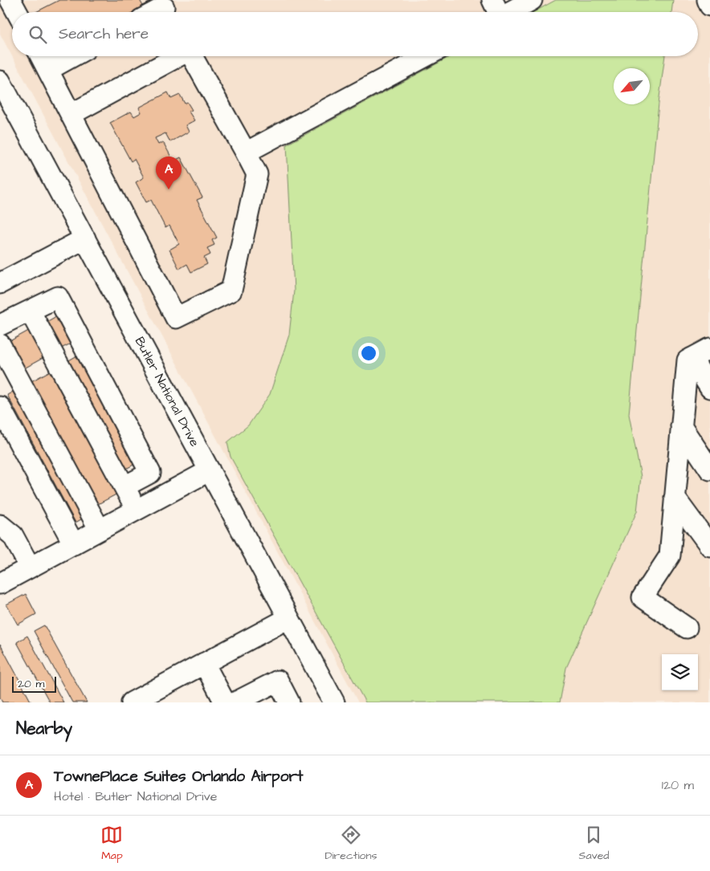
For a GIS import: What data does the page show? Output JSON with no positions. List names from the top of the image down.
{
  "streets": {
    "street": ["Butler National Drive"]
  },
  "scale_bar": "20 m",
  "north": "bottom left",
  "page": {
    "search": "Search here",
    "pins": "A",
    "scale": "20 m",
    "heading": "Nearby",
    "list": [
      {
        "mark": "A",
        "name": "TownePlace Suites Orlando Airport",
        "note": "Hotel · Butler National Drive",
        "value": "120 m"
      }
    ],
    "nav": ["Map", "Directions", "Saved"]
  }
}
